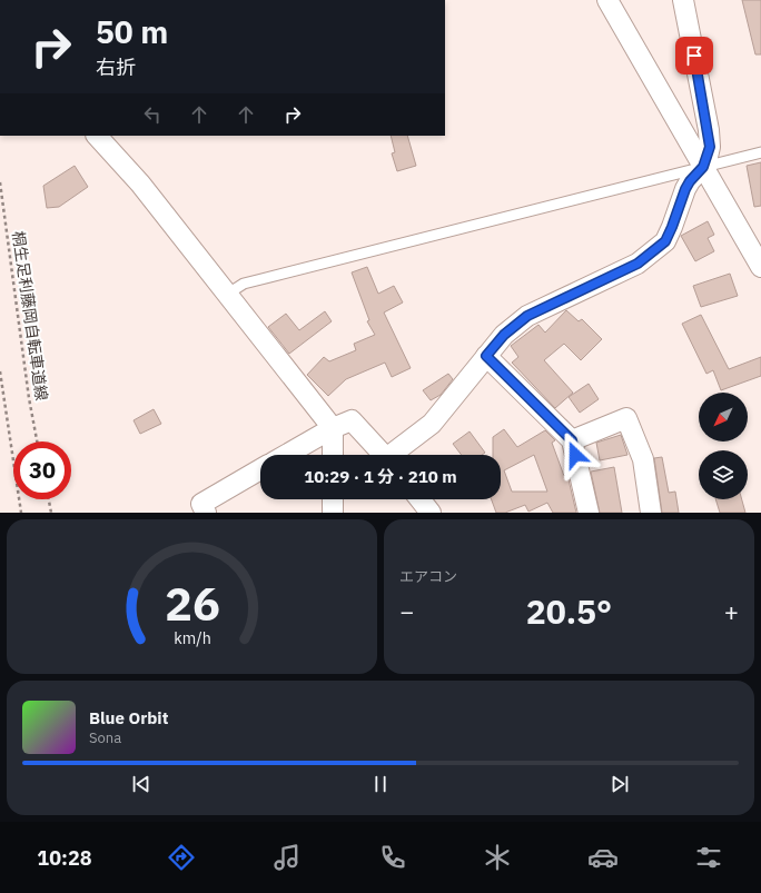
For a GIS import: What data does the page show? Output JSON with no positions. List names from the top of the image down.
{
  "streets": {
    "path": ["桐生足利藤岡自転車道線"]
  },
  "north": "bottom left",
  "page": {
    "turn": ["50 m", "右折"],
    "limit": "30",
    "trip": "10:29 · 1 分 · 210 m",
    "tile": "エアコン",
    "heat": ["−", "20.5°", "+"],
    "song": ["Blue Orbit", "Sona"],
    "tabs": "10:28",
    "gauge": ["26", "km/h"]
  }
}
